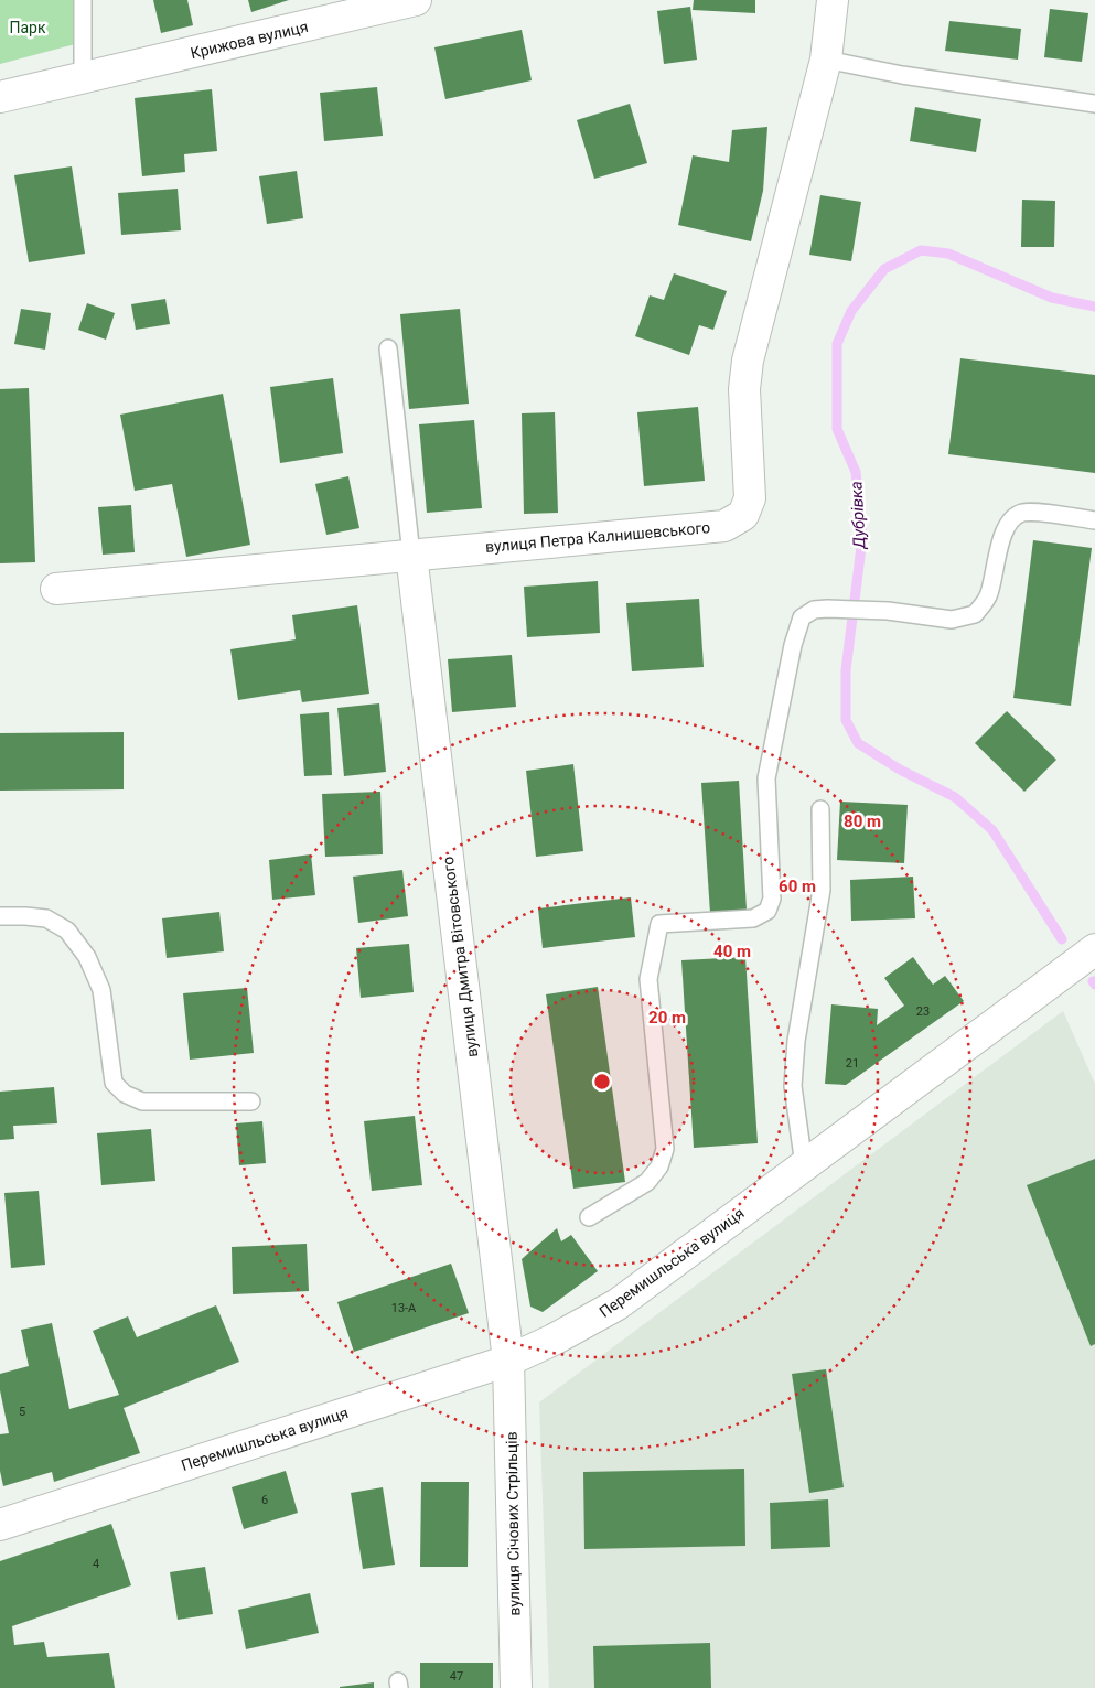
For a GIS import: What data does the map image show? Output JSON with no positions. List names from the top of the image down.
{
  "streets": {
    "street": [
      "Крижова вулиця",
      "вулиця Петра Калнишевського",
      "вулиця Дмитра Вітовського",
      "Перемишльська вулиця",
      "вулиця Січових Стрільців"
    ]
  },
  "crossings": [
    ["вулиця Петра Калнишевського", "вулиця Дмитра Вітовського"],
    ["вулиця Дмитра Вітовського", "Перемишльська вулиця"],
    ["вулиця Дмитра Вітовського", "вулиця Січових Стрільців"],
    ["Перемишльська вулиця", "вулиця Січових Стрільців"]
  ],
  "water": ["Дубрівка"],
  "parks": ["Парк"],
  "house_numbers": [
    "23",
    "21",
    "13-А",
    "5",
    "6",
    "4",
    "47"
  ],
  "rings": [
    "80 m",
    "60 m",
    "40 m",
    "20 m"
  ]
}
